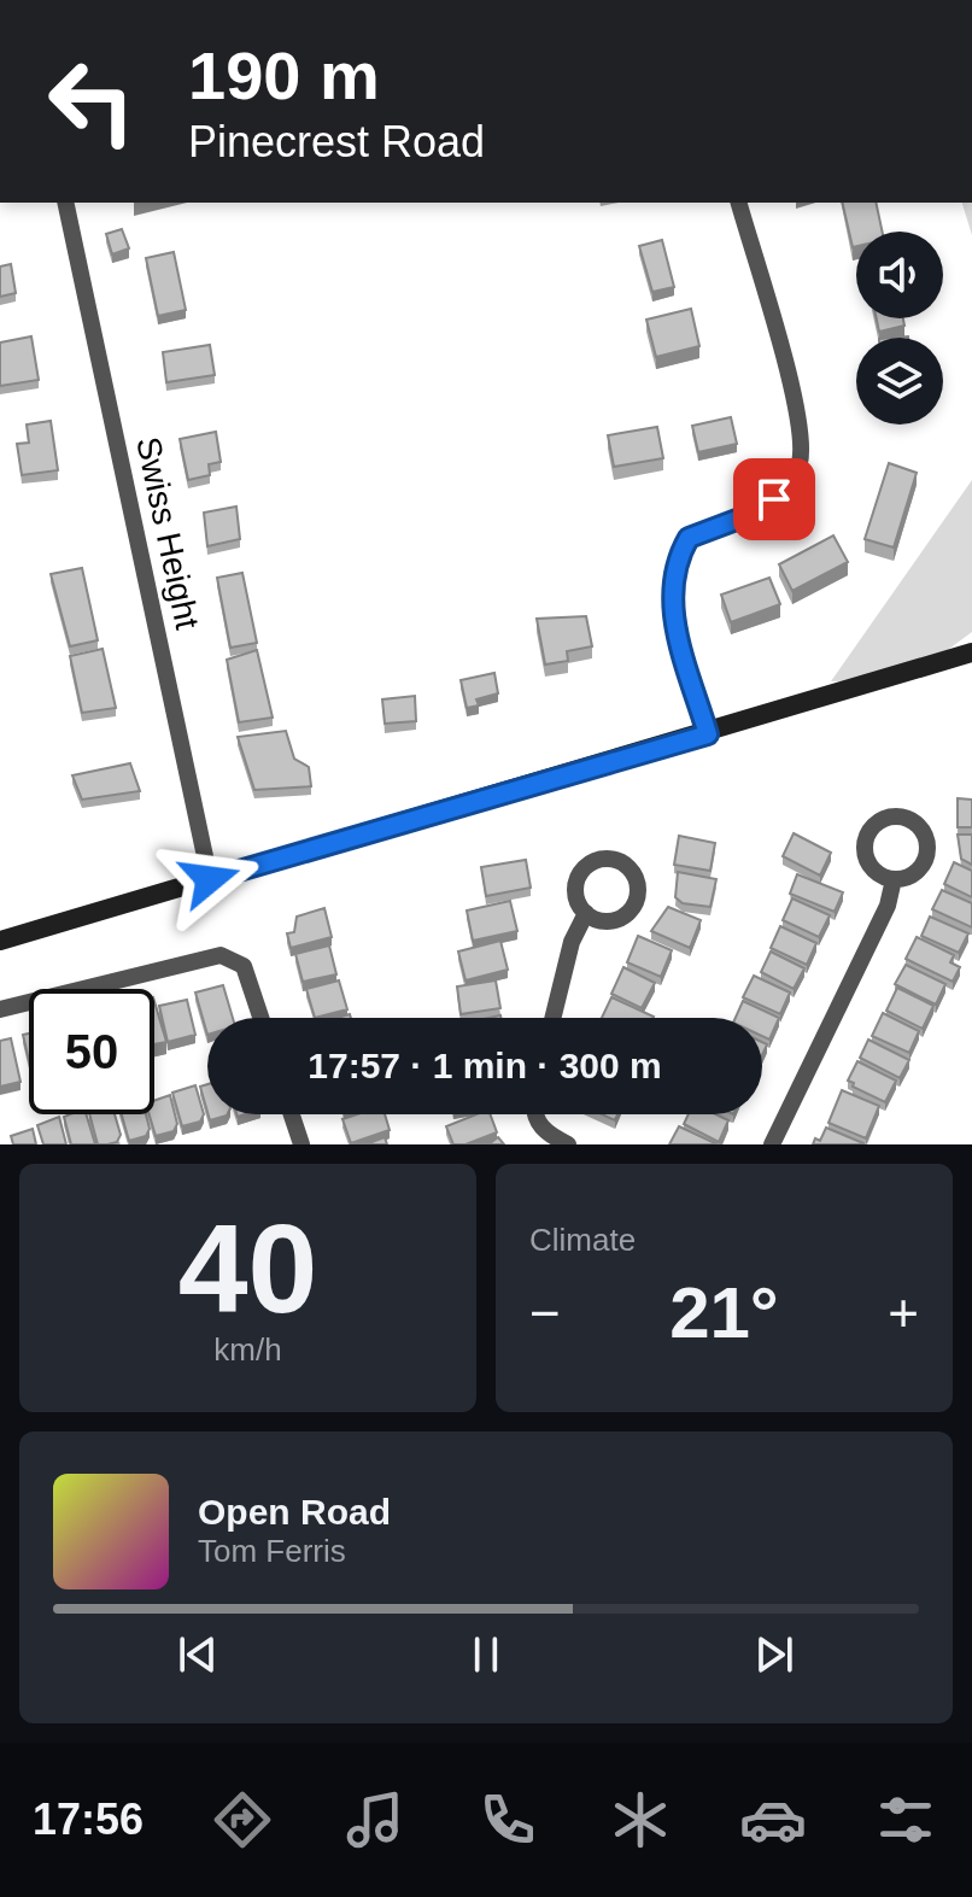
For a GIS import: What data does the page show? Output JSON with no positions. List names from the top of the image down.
{
  "streets": {
    "street": ["Swiss Height"]
  },
  "page": {
    "turn": ["190 m", "Pinecrest Road"],
    "limit": "50",
    "trip": "17:57 · 1 min · 300 m",
    "tile": [
      ["40", "km/h"],
      "Climate"
    ],
    "heat": ["−", "21°", "+"],
    "song": ["Open Road", "Tom Ferris"],
    "tabs": "17:56"
  }
}
